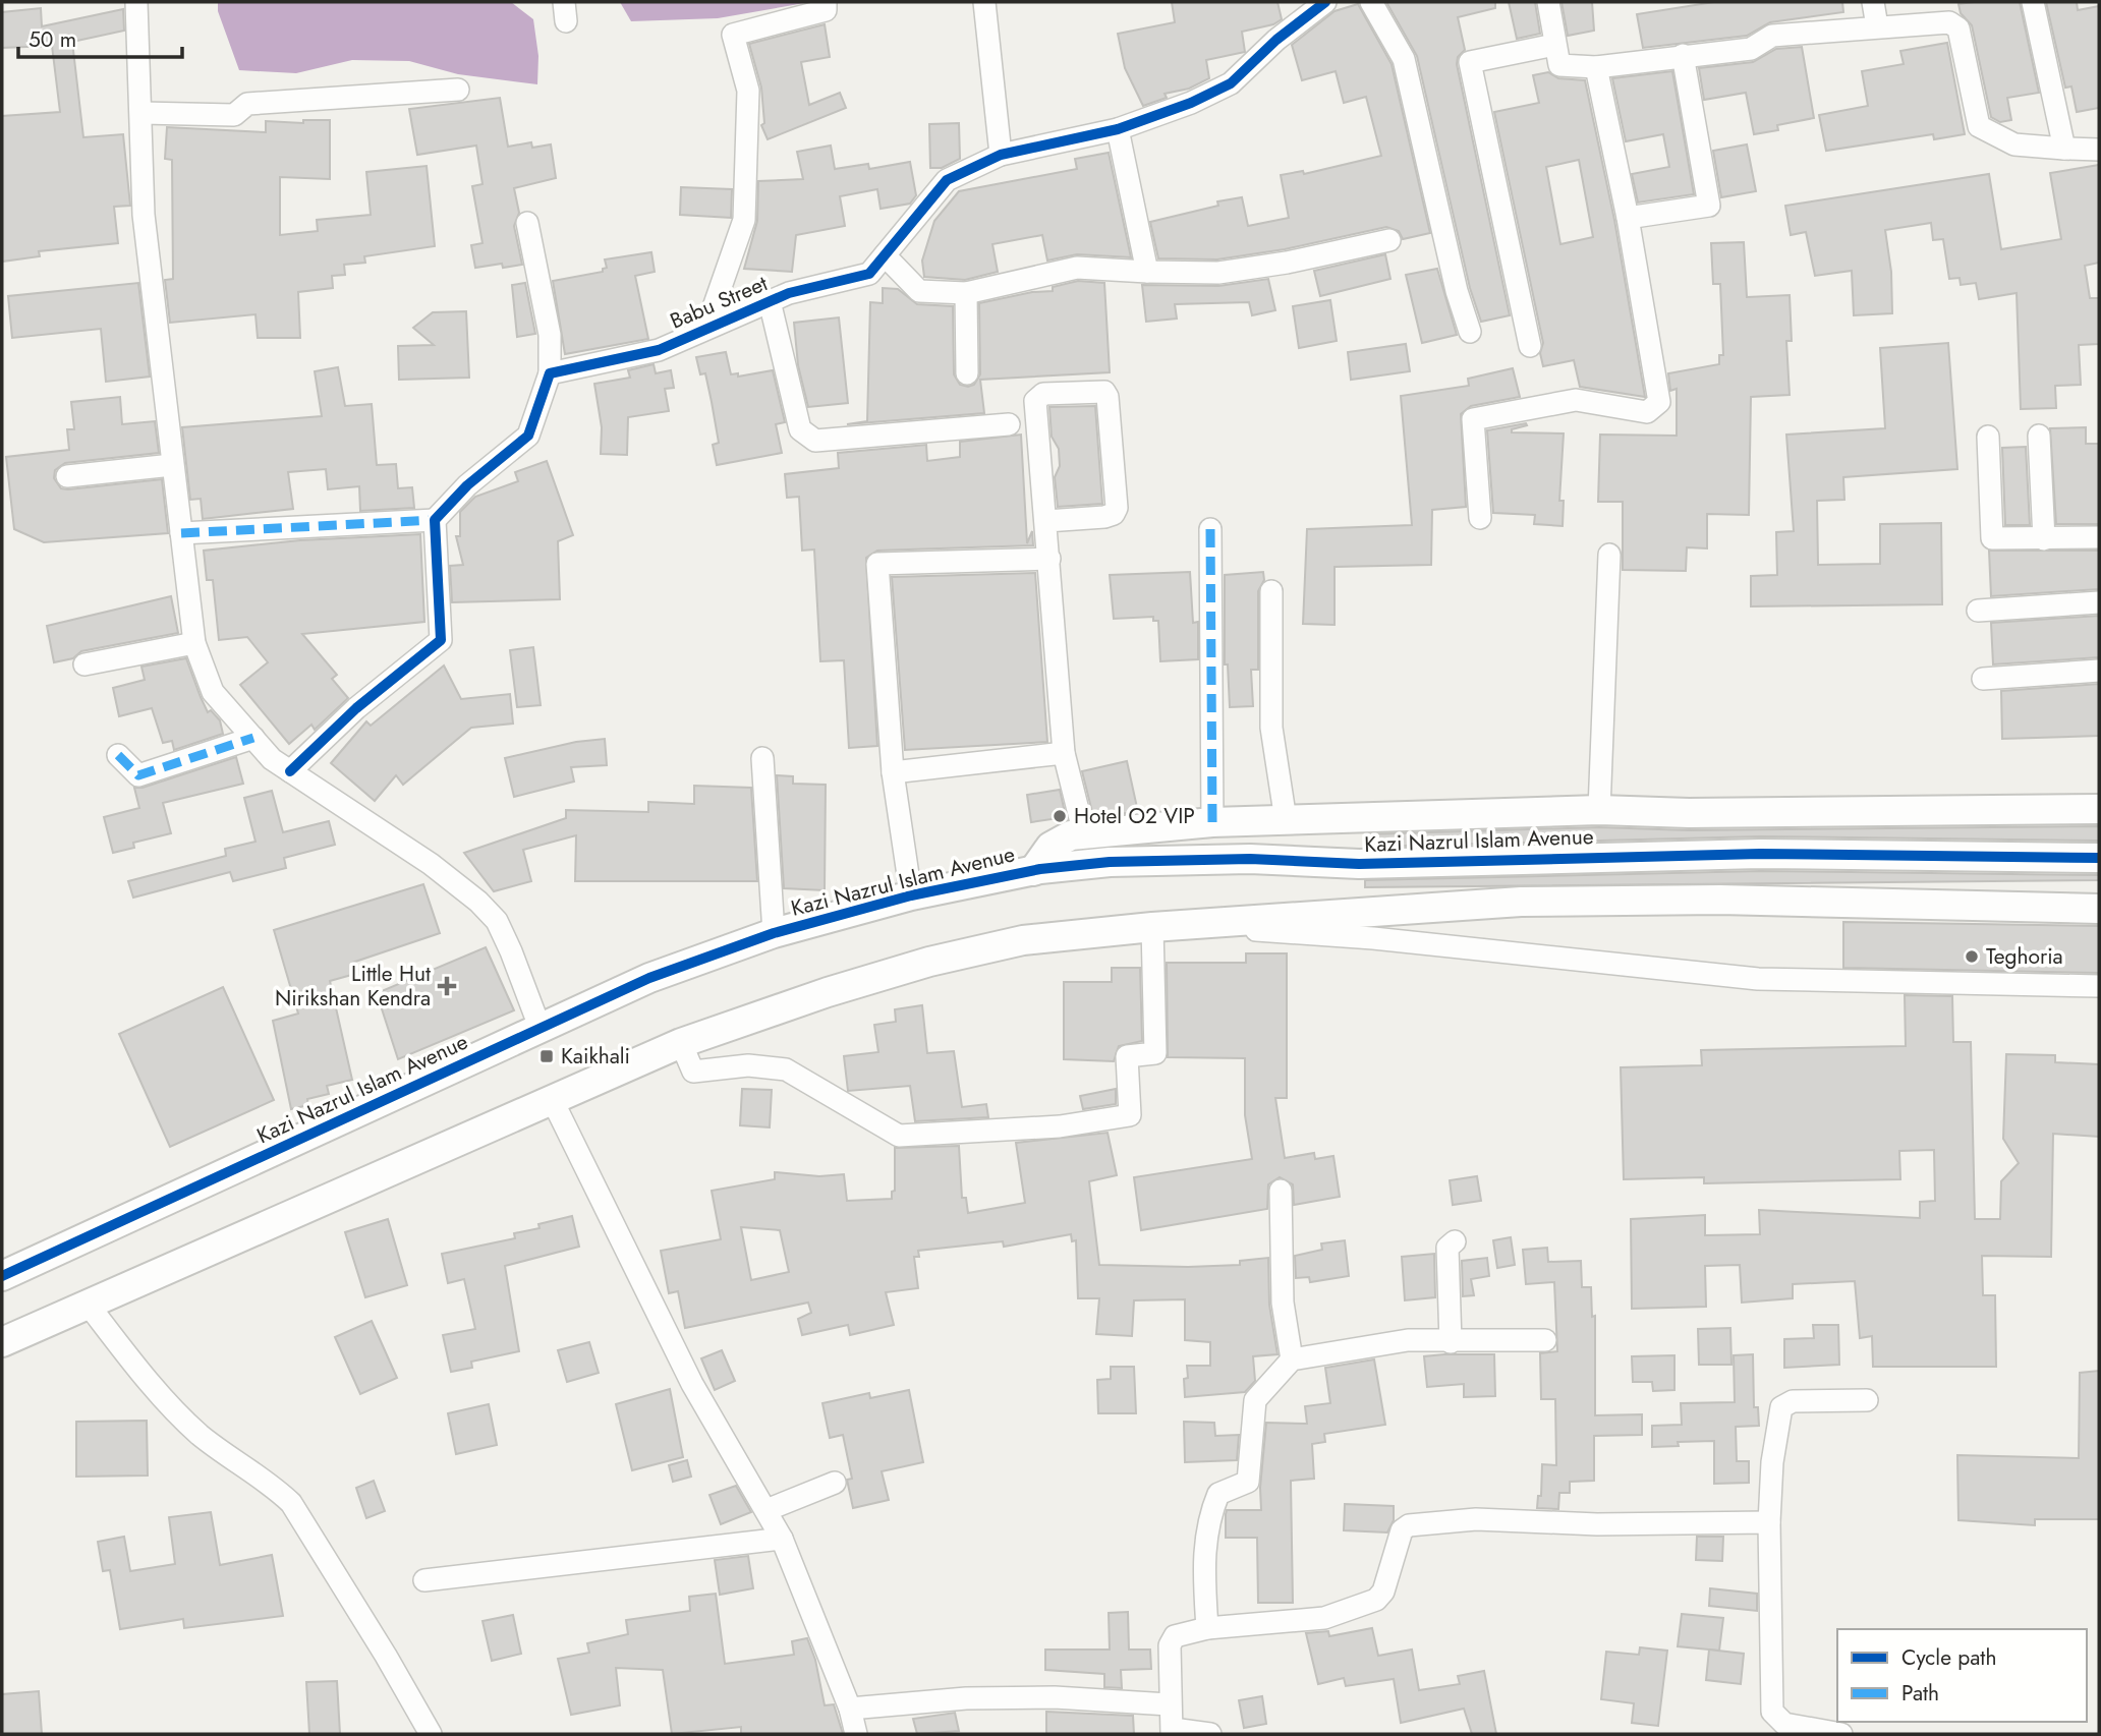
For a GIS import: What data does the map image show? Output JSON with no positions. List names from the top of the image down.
{
  "streets": {
    "main road": ["Kazi Nazrul Islam Avenue"],
    "street": ["Babu Street"]
  },
  "places": {
    "other": ["Hotel O2 VIP", "Teghoria"],
    "health": ["Little Hut Nirikshan Kendra"],
    "transit": ["Kaikhali"]
  },
  "legend": ["Cycle path", "Path"],
  "scale_bar": "50 m"
}
